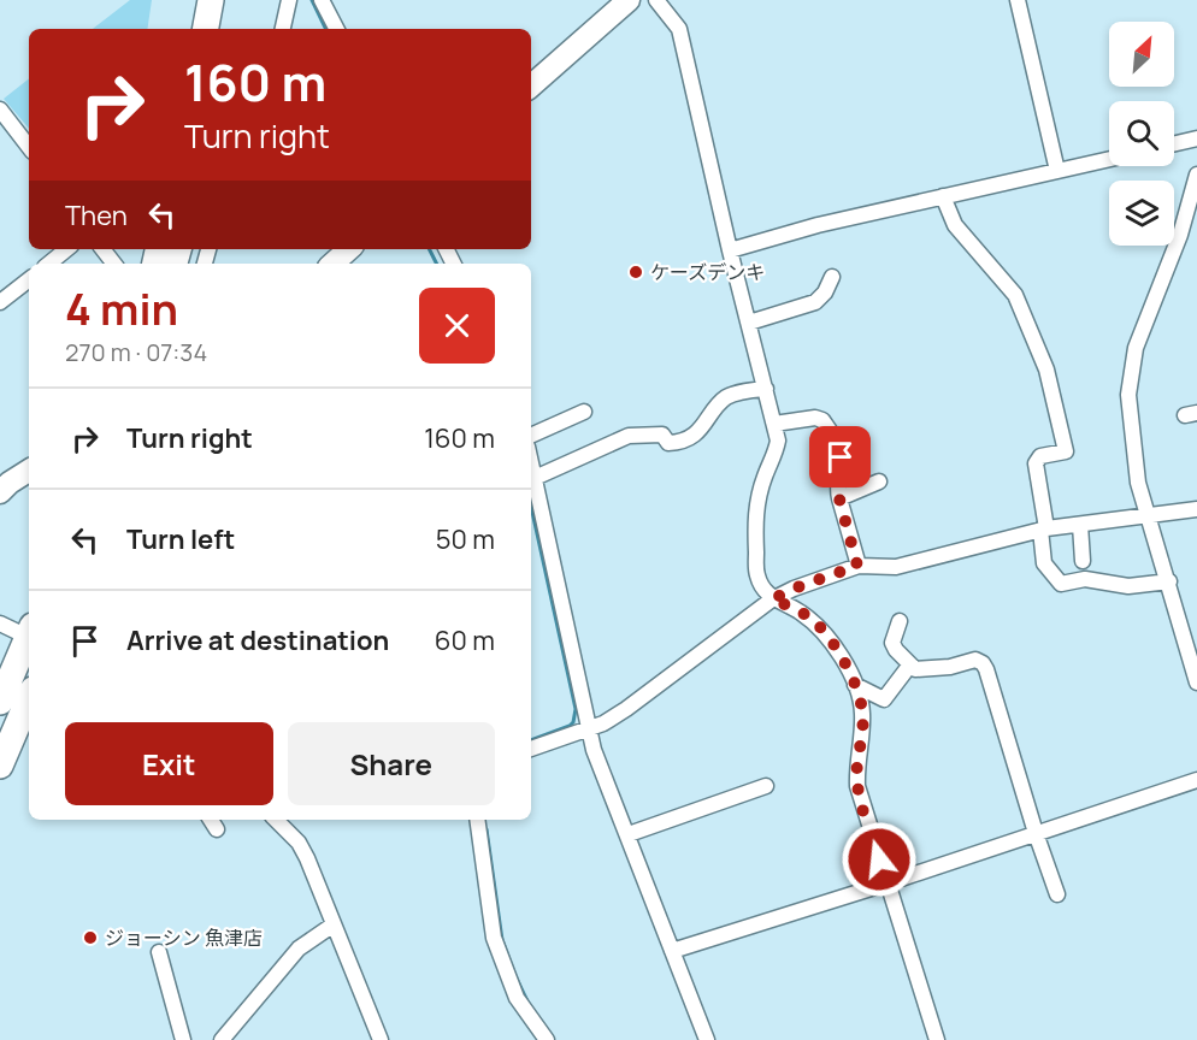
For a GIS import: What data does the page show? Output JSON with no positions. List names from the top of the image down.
{
  "places": ["ケーズデンキ", "ジョーシン 魚津店"],
  "north": "top right",
  "page": {
    "turn": ["160 m", "Turn right"],
    "then": "Then",
    "heading": ["4 min", "270 m · 07:34"],
    "list": [
      {
        "name": "Turn right",
        "value": "160 m"
      },
      {
        "name": "Turn left",
        "value": "50 m"
      },
      {
        "name": "Arrive at destination",
        "value": "60 m"
      }
    ],
    "buttons": ["Exit", "Share"]
  }
}
